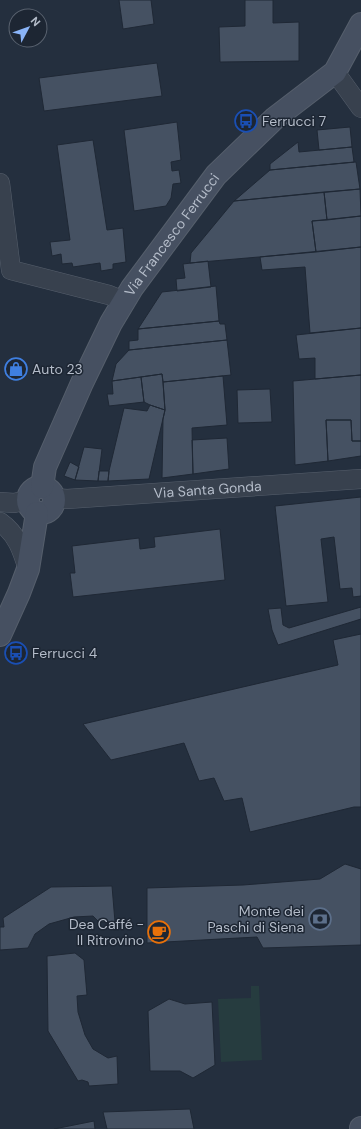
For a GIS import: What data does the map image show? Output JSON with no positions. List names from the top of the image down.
{
  "streets": {
    "street": ["Via Francesco Ferrucci", "Via Santa Gonda"]
  },
  "crossings": [
    ["Via Francesco Ferrucci", "Via Santa Gonda"]
  ],
  "places": {
    "bus stop": ["Ferrucci 7", "Ferrucci 4"],
    "shop": ["Auto 23"],
    "bank": ["Monte dei Paschi di Siena"],
    "cafe": ["Dea Caffé - Il Ritrovino"]
  },
  "north": "top right"
}
